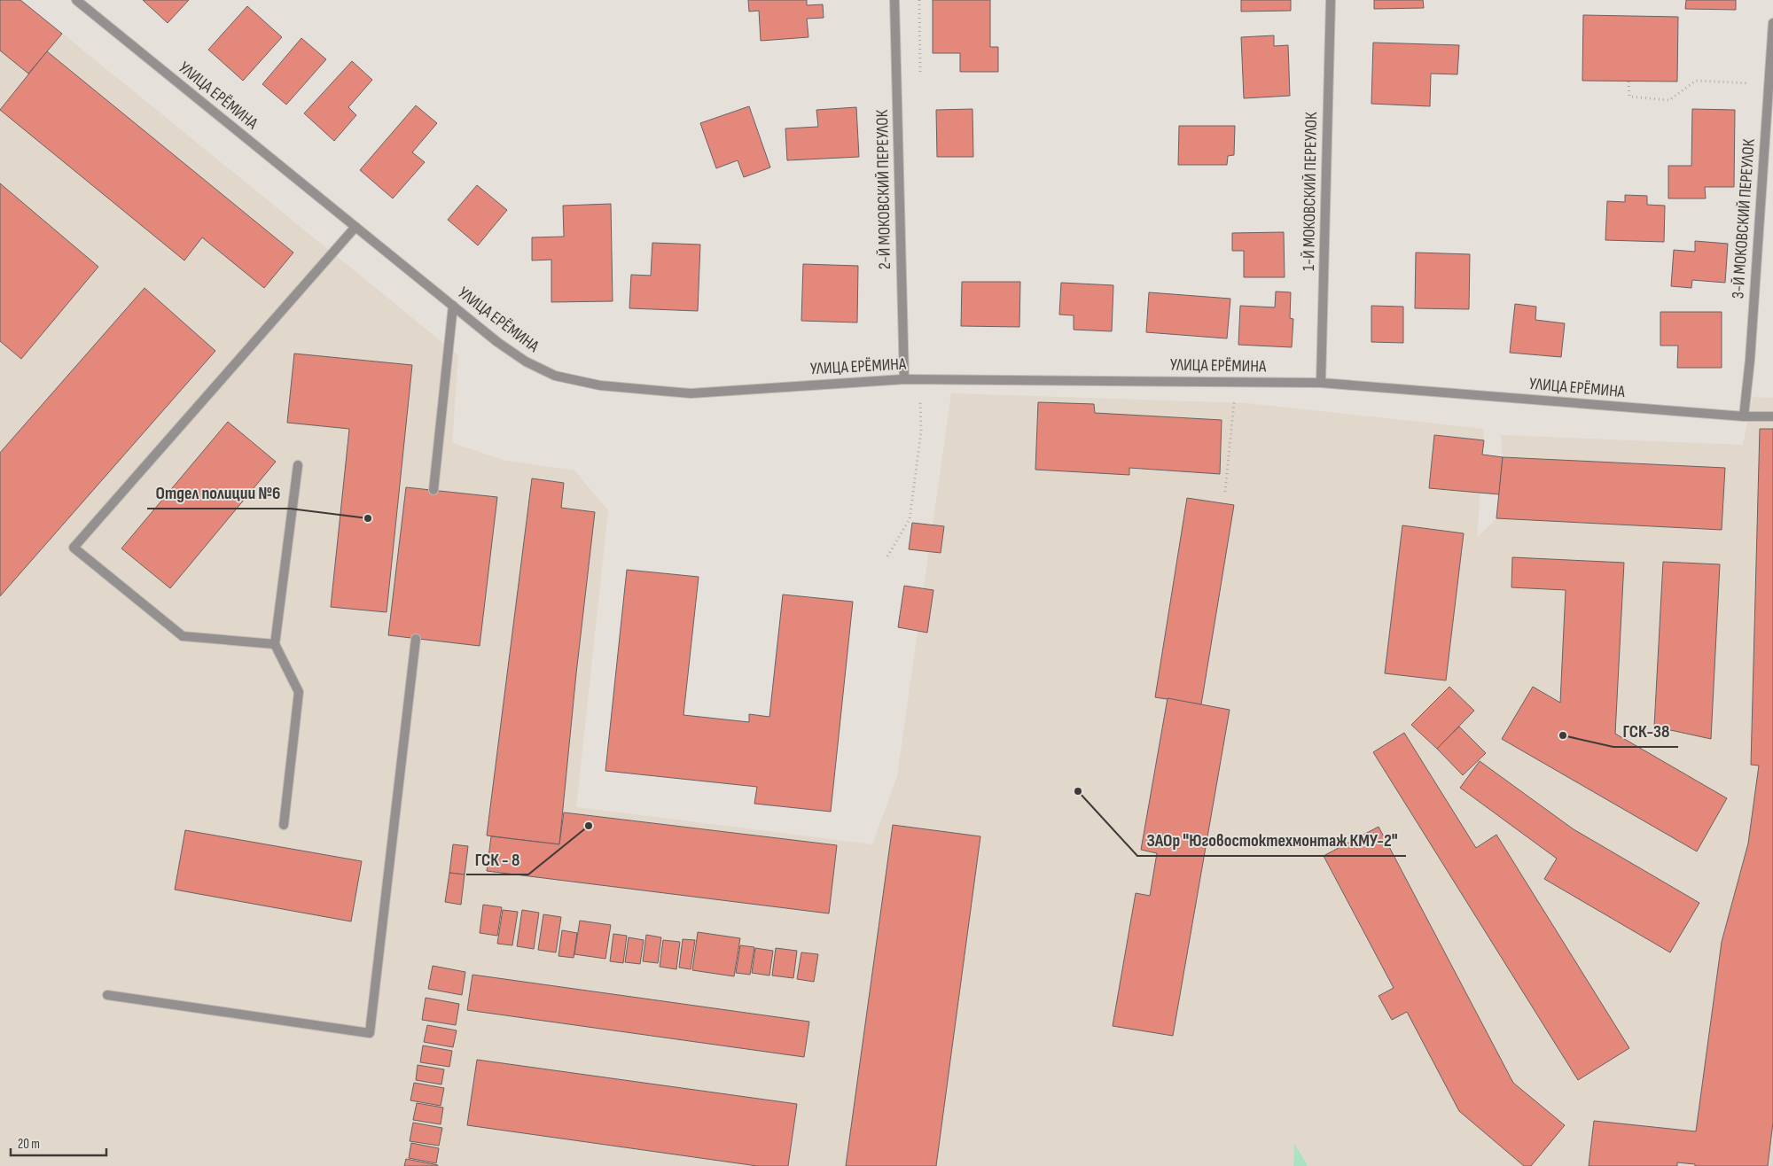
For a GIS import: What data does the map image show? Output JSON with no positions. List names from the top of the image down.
{
  "streets": {
    "street": [
      "УЛИЦА ЕРЁМИНА",
      "2-Й МОКОВСКИЙ ПЕРЕУЛОК",
      "1-Й МОКОВСКИЙ ПЕРЕУЛОК",
      "3-Й МОКОВСКИЙ ПЕРЕУЛОК"
    ]
  },
  "crossings": [
    ["УЛИЦА ЕРЁМИНА", "2-Й МОКОВСКИЙ ПЕРЕУЛОК"],
    ["УЛИЦА ЕРЁМИНА", "1-Й МОКОВСКИЙ ПЕРЕУЛОК"],
    ["УЛИЦА ЕРЁМИНА", "3-Й МОКОВСКИЙ ПЕРЕУЛОК"]
  ],
  "places": [
    "Отдел полиции №6",
    "ГСК-38",
    "ЗАОр \"Юговостоктехмонтаж КМУ-2\"",
    "ГСК - 8"
  ],
  "scale_bar": "20 m"
}
